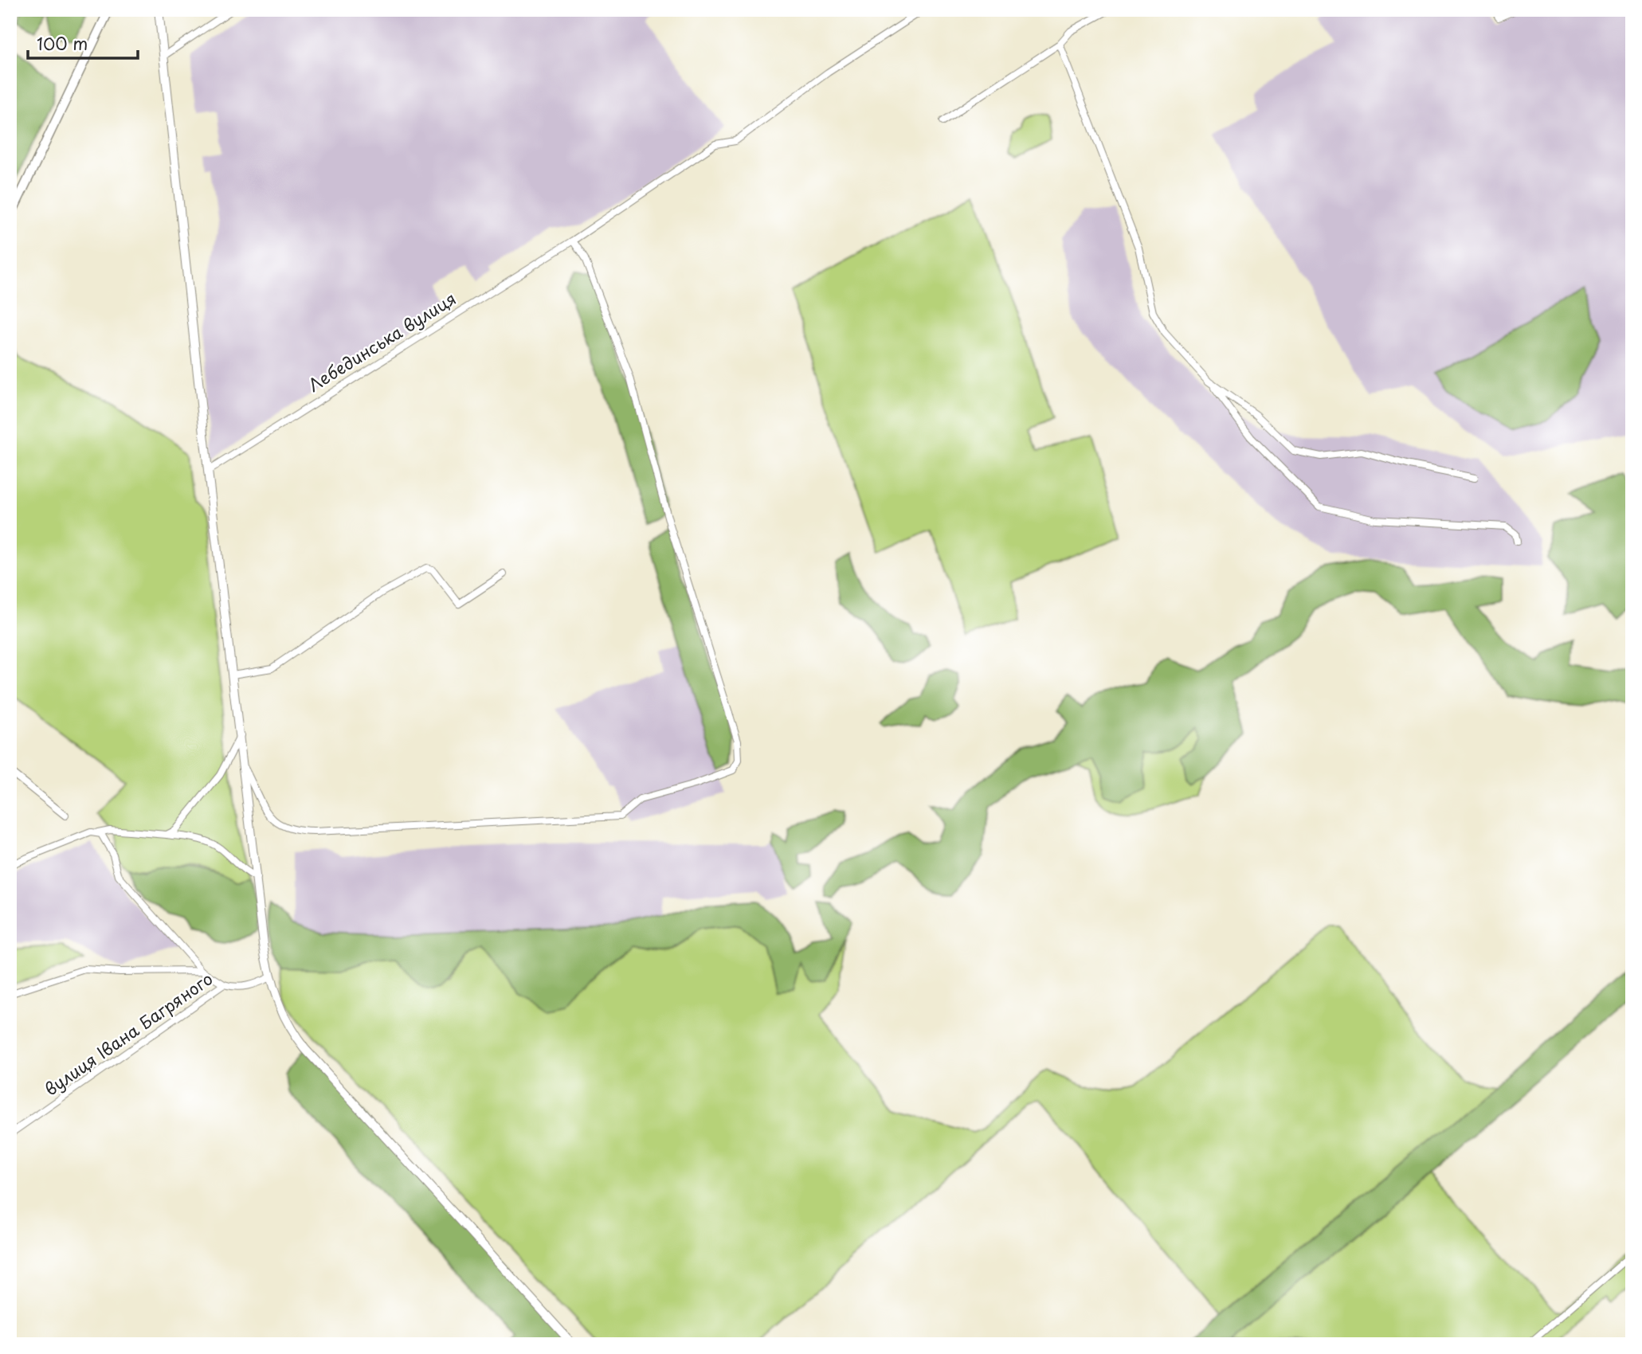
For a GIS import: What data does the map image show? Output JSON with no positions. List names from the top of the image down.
{
  "streets": {
    "street": ["Лебединська вулиця", "вулиця Івана Багряного"]
  },
  "scale_bar": "100 m"
}
